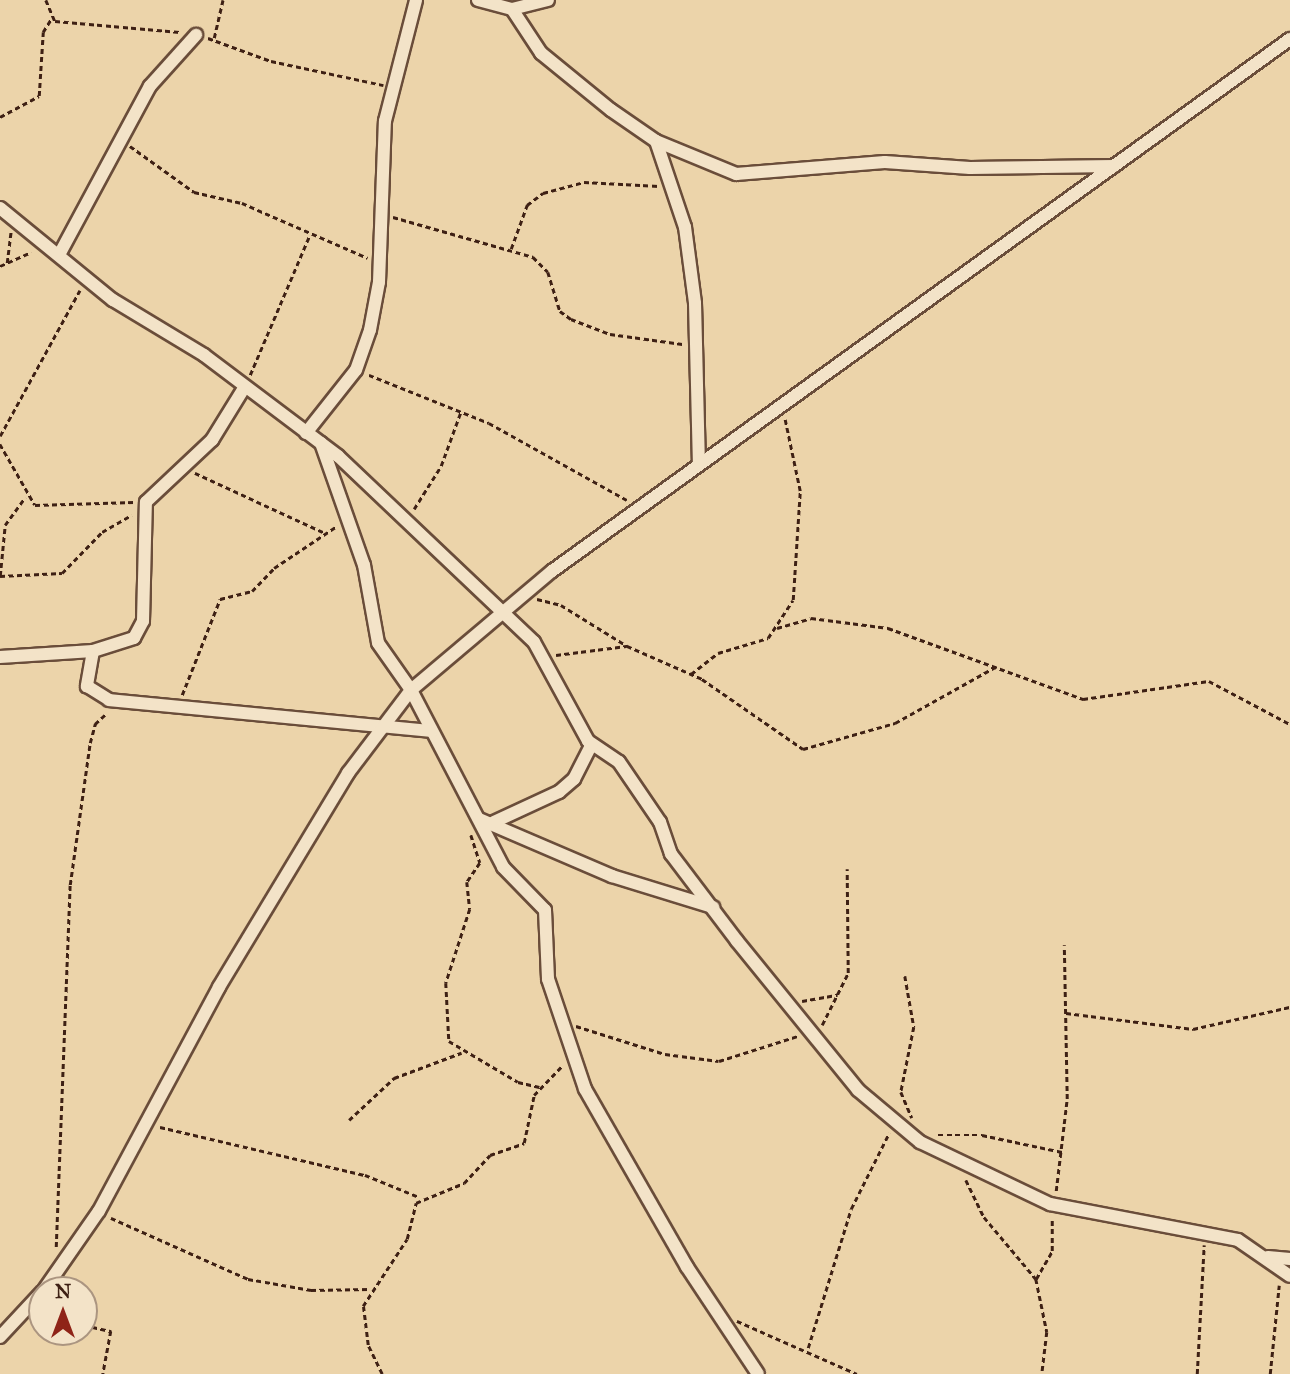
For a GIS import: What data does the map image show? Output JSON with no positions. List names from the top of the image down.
{
  "north": "top"
}
